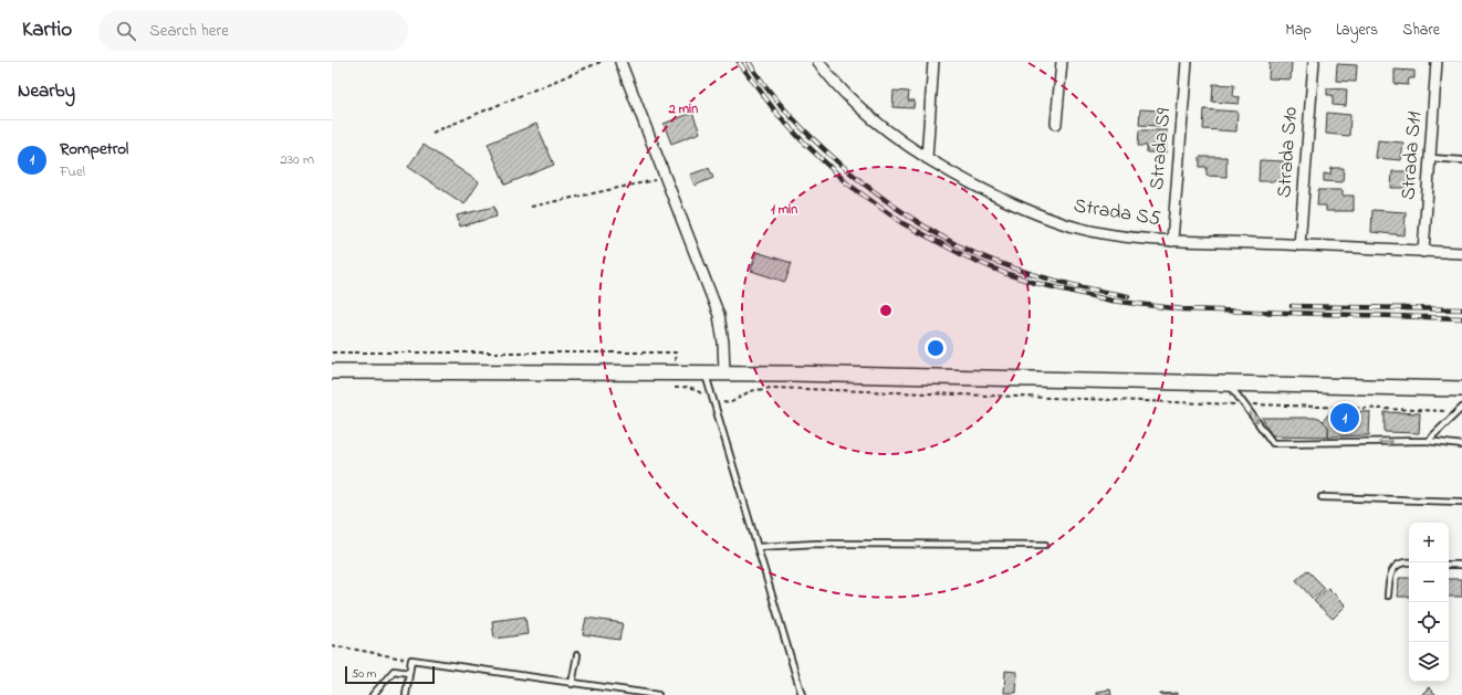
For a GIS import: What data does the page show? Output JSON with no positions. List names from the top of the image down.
{
  "streets": {
    "street": [
      "Strada S9",
      "Strada S10",
      "Strada S11",
      "Strada S5"
    ]
  },
  "crossings": [
    ["Strada S9", "Strada S5"],
    ["Strada S10", "Strada S5"],
    ["Strada S11", "Strada S5"]
  ],
  "scale_bar": "50 m",
  "page": {
    "header": "Kartio",
    "search": "Search here",
    "nav": ["Map", "Layers", "Share"],
    "heading": "Nearby",
    "list": [
      {
        "mark": "1",
        "name": "Rompetrol",
        "note": "Fuel",
        "value": "230 m"
      }
    ],
    "pins": "1",
    "map_buttons": ["+", "−"],
    "scale": "50 m"
  },
  "rings": ["2 min", "1 min"]
}
